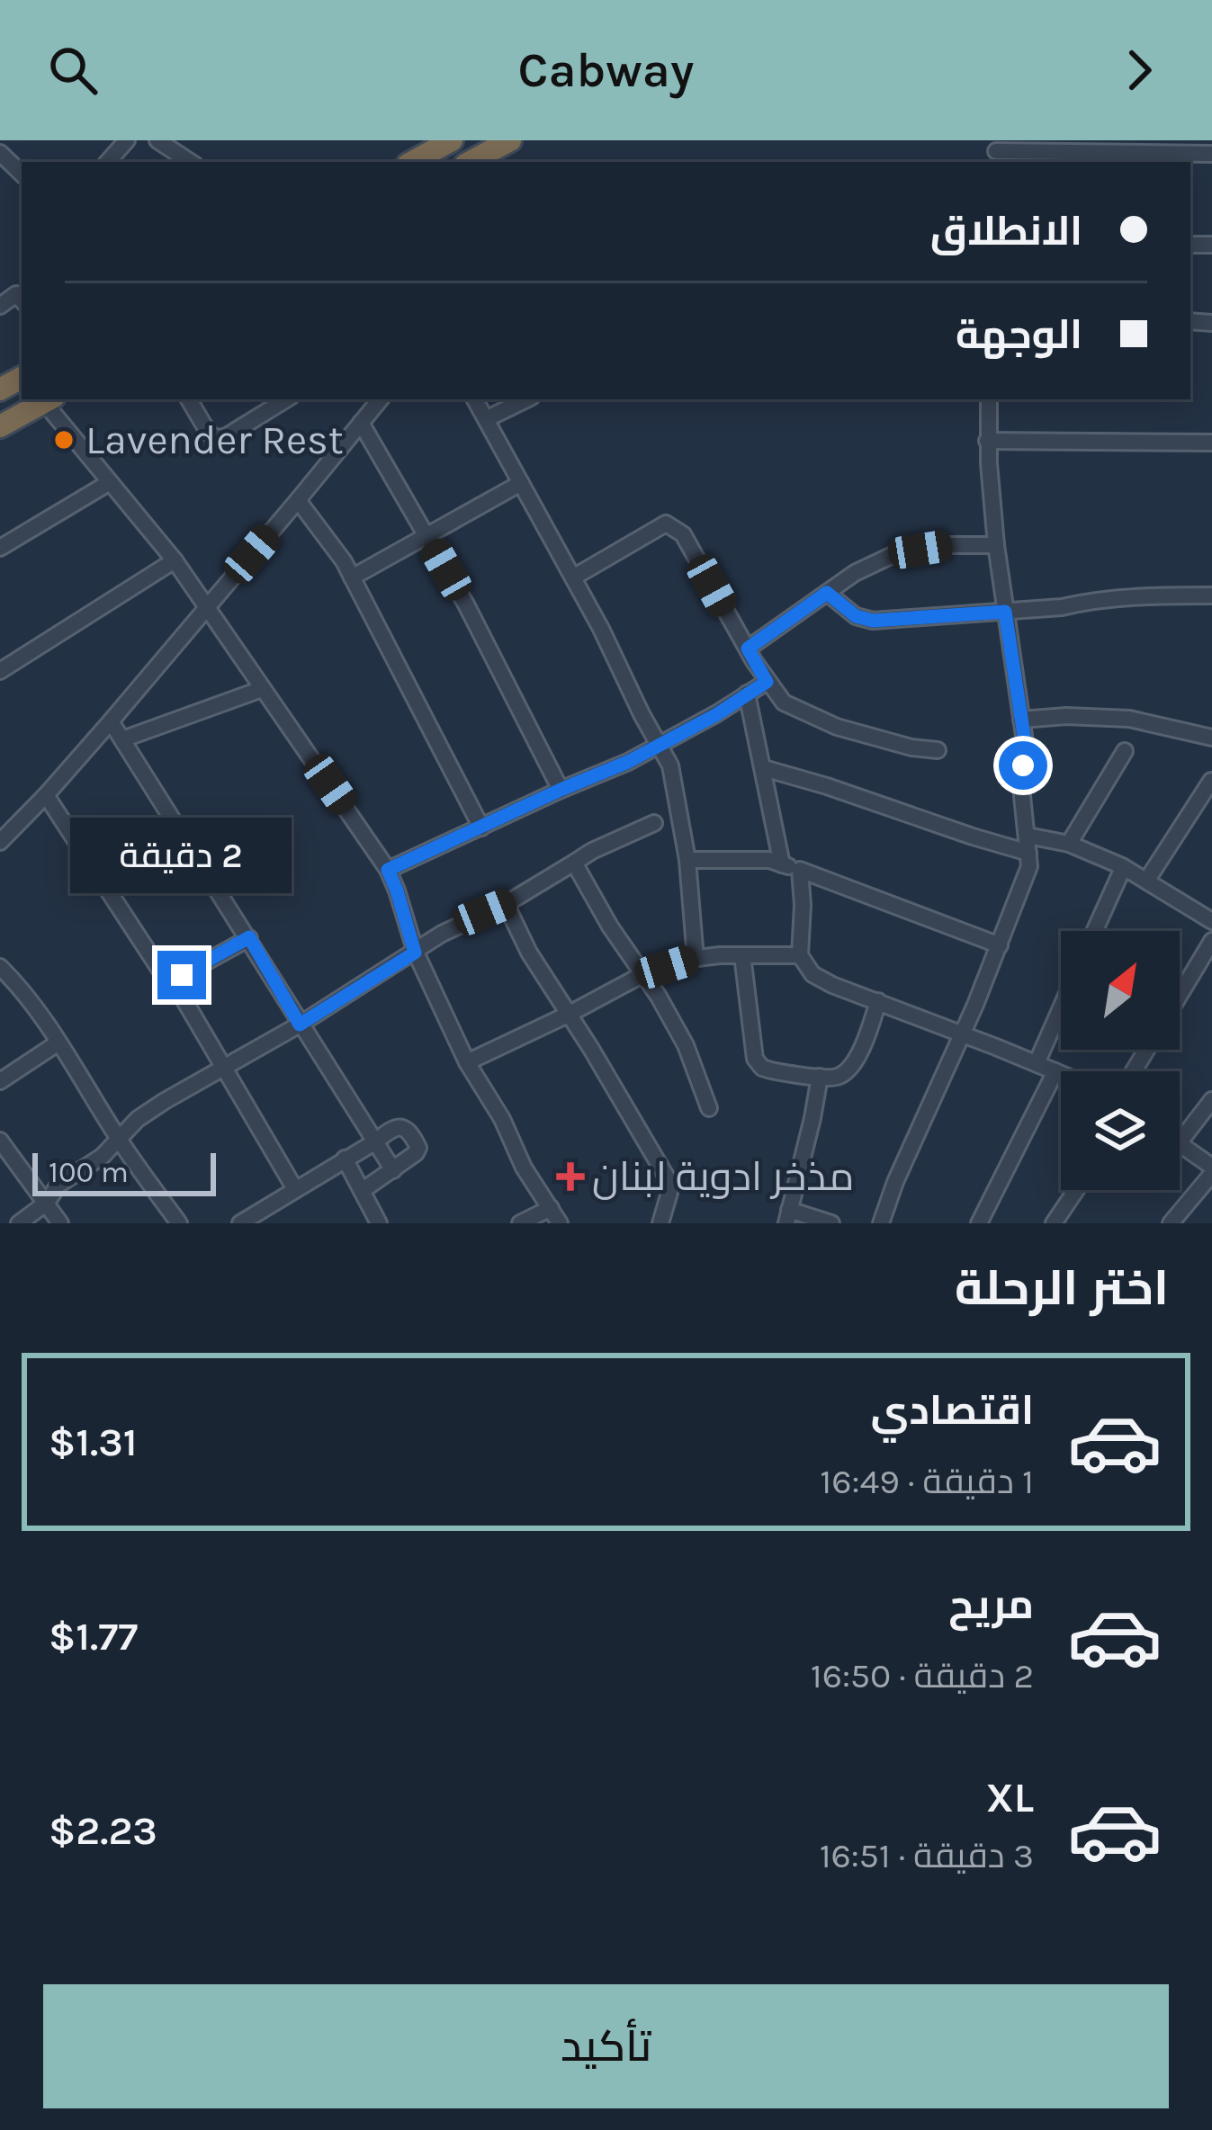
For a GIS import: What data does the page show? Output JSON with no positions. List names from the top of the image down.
{
  "places": {
    "other": ["Lavender Rest"],
    "health": ["مذخر ادوية لبنان"]
  },
  "scale_bar": "100 m",
  "north": "top right",
  "page": {
    "header": "Cabway",
    "banner": ["الانطلاق", "الوجهة"],
    "bubble": "2 دقيقة",
    "scale": "100 m",
    "heading": "اختر الرحلة",
    "list": [
      {
        "name": "اقتصادي",
        "note": "1 دقيقة · 16:49",
        "value": "$1.31"
      },
      {
        "name": "مريح",
        "note": "2 دقيقة · 16:50",
        "value": "$1.77"
      },
      {
        "name": "XL",
        "note": "3 دقيقة · 16:51",
        "value": "$2.23"
      }
    ],
    "buttons": "تأكيد"
  }
}
